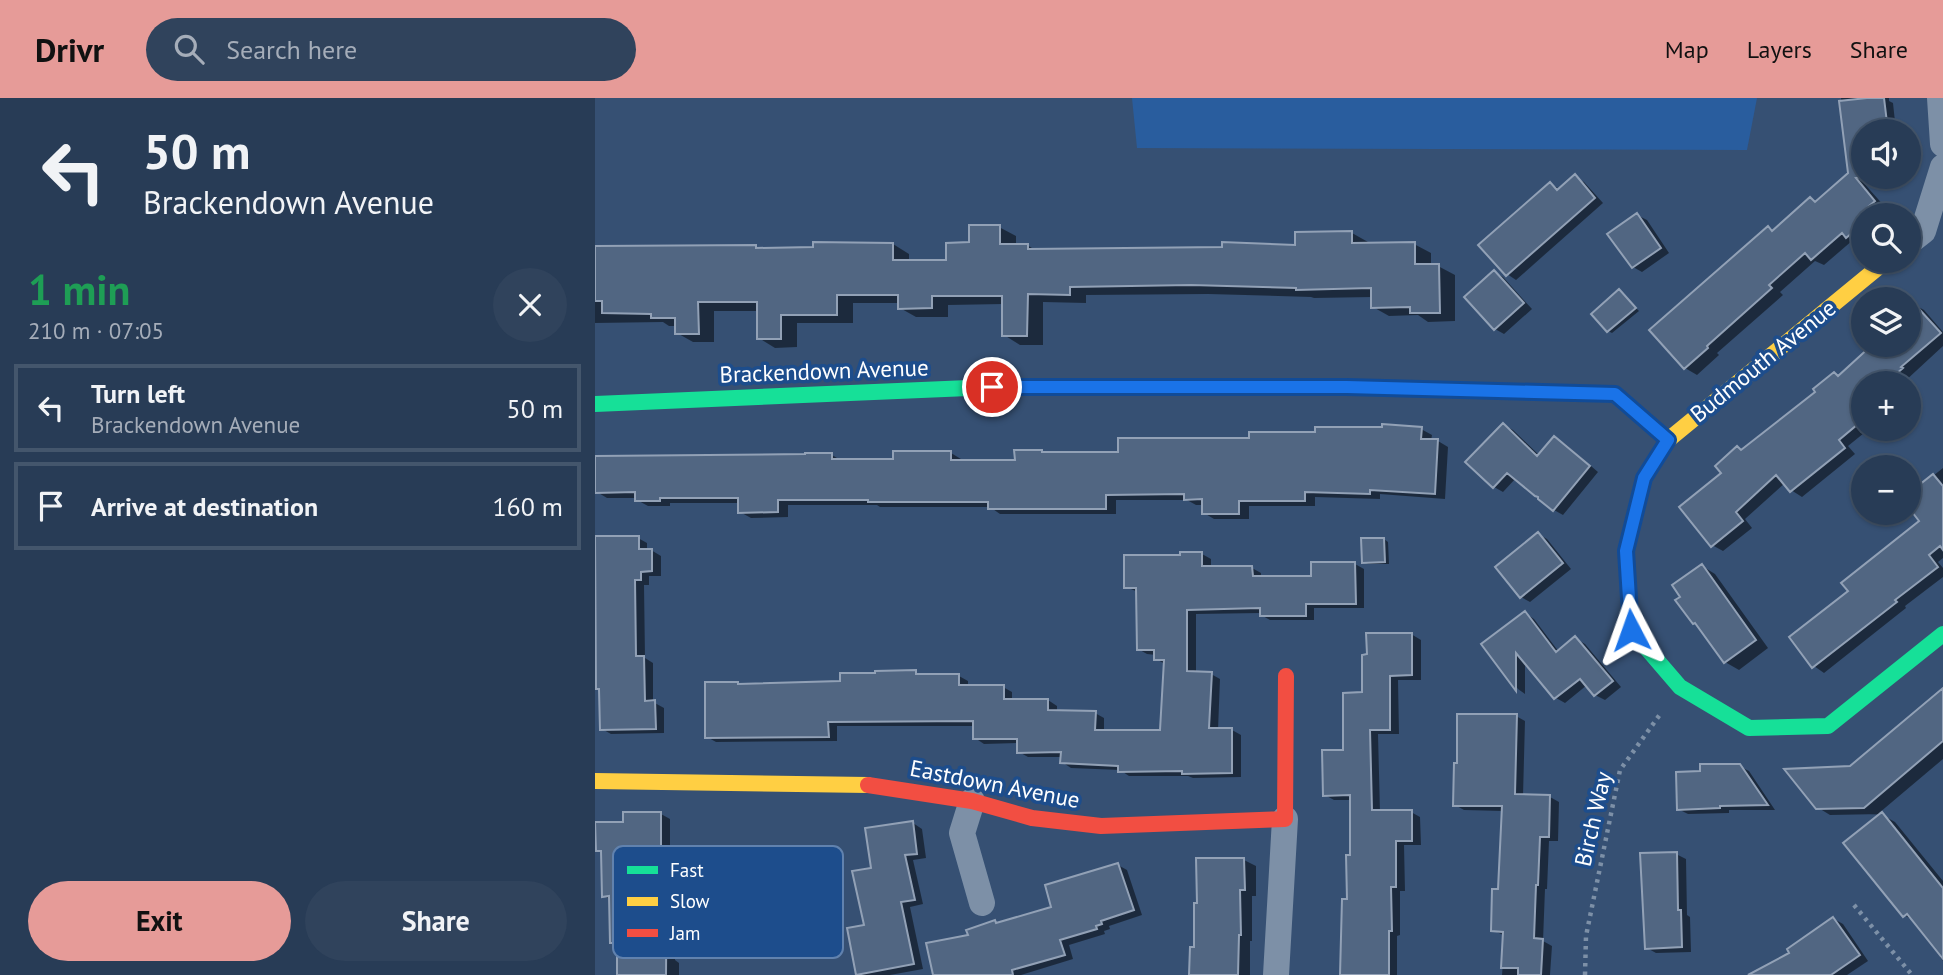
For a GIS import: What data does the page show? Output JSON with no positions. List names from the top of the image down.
{
  "streets": {
    "street": ["Budmouth Avenue", "Brackendown Avenue", "Eastdown Avenue"],
    "path": ["Birch Way"]
  },
  "crossings": [
    ["Budmouth Avenue", "Brackendown Avenue"],
    ["Budmouth Avenue", "Birch Way"]
  ],
  "legend": ["Fast", "Slow", "Jam"],
  "page": {
    "header": "Drivr",
    "search": "Search here",
    "nav": ["Map", "Layers", "Share"],
    "turn": ["50 m", "Brackendown Avenue"],
    "map_buttons": ["+", "−"],
    "heading": ["1 min", "210 m · 07:05"],
    "list": [
      {
        "name": "Turn left",
        "note": "Brackendown Avenue",
        "value": "50 m"
      },
      {
        "name": "Arrive at destination",
        "value": "160 m"
      }
    ],
    "buttons": ["Exit", "Share"]
  }
}
